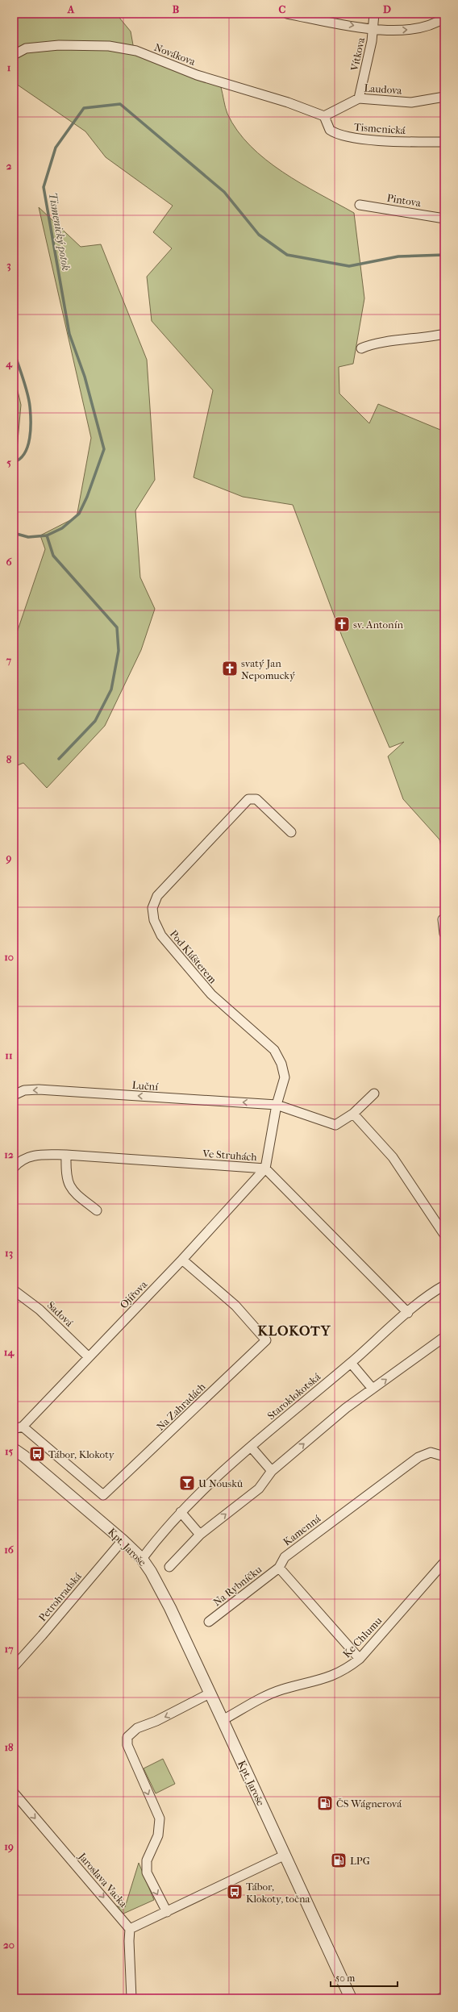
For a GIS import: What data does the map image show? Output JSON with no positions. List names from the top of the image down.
{
  "streets": {
    "street": [
      "Novákova",
      "Vítkova",
      "Laudova",
      "Tismenická",
      "Pintova",
      "Pod Klášterem",
      "Luční",
      "Ve Struhách",
      "Ojířova",
      "Sadová",
      "Staroklokotská",
      "Na Zahradách",
      "Kamenná",
      "Kpt. Jaroše",
      "Na Rybníčku",
      "Petrohradská",
      "Ke Chlumu",
      "Jaroslava Vacka"
    ]
  },
  "crossings": [
    ["Novákova", "Laudova"],
    ["Novákova", "Tismenická"],
    ["Vítkova", "Laudova"],
    ["Laudova", "Tismenická"],
    ["Pod Klášterem", "Luční"],
    ["Pod Klášterem", "Ve Struhách"],
    ["Pod Klášterem", "Ojířova"],
    ["Ve Struhách", "Ojířova"],
    ["Ve Struhách", "Staroklokotská"],
    ["Ojířova", "Sadová"],
    ["Ojířova", "Na Zahradách"],
    ["Staroklokotská", "Kpt. Jaroše"],
    ["Kamenná", "Na Rybníčku"],
    ["Kpt. Jaroše", "Petrohradská"],
    ["Kpt. Jaroše", "Ke Chlumu"]
  ],
  "one_way": ["Luční", "Jaroslava Vacka"],
  "districts": ["KLOKOTY"],
  "water": ["Tismenický potok"],
  "places": {
    "church": ["sv. Antonín", "svatý Jan Nepomucký"],
    "bus stop": ["Tábor, Klokoty", "Tábor, Klokoty, točna"],
    "bar": ["U Nousků"],
    "fuel station": ["ČS Wágnerová", "LPG"]
  },
  "scale_bar": "50 m",
  "grid": {
    "columns": [
      "A",
      "B",
      "C",
      "D"
    ],
    "rows": [
      "1",
      "2",
      "3",
      "4",
      "5",
      "6",
      "7",
      "8",
      "9",
      "10",
      "11",
      "12",
      "13",
      "14",
      "15",
      "16",
      "17",
      "18",
      "19",
      "20"
    ]
  }
}
